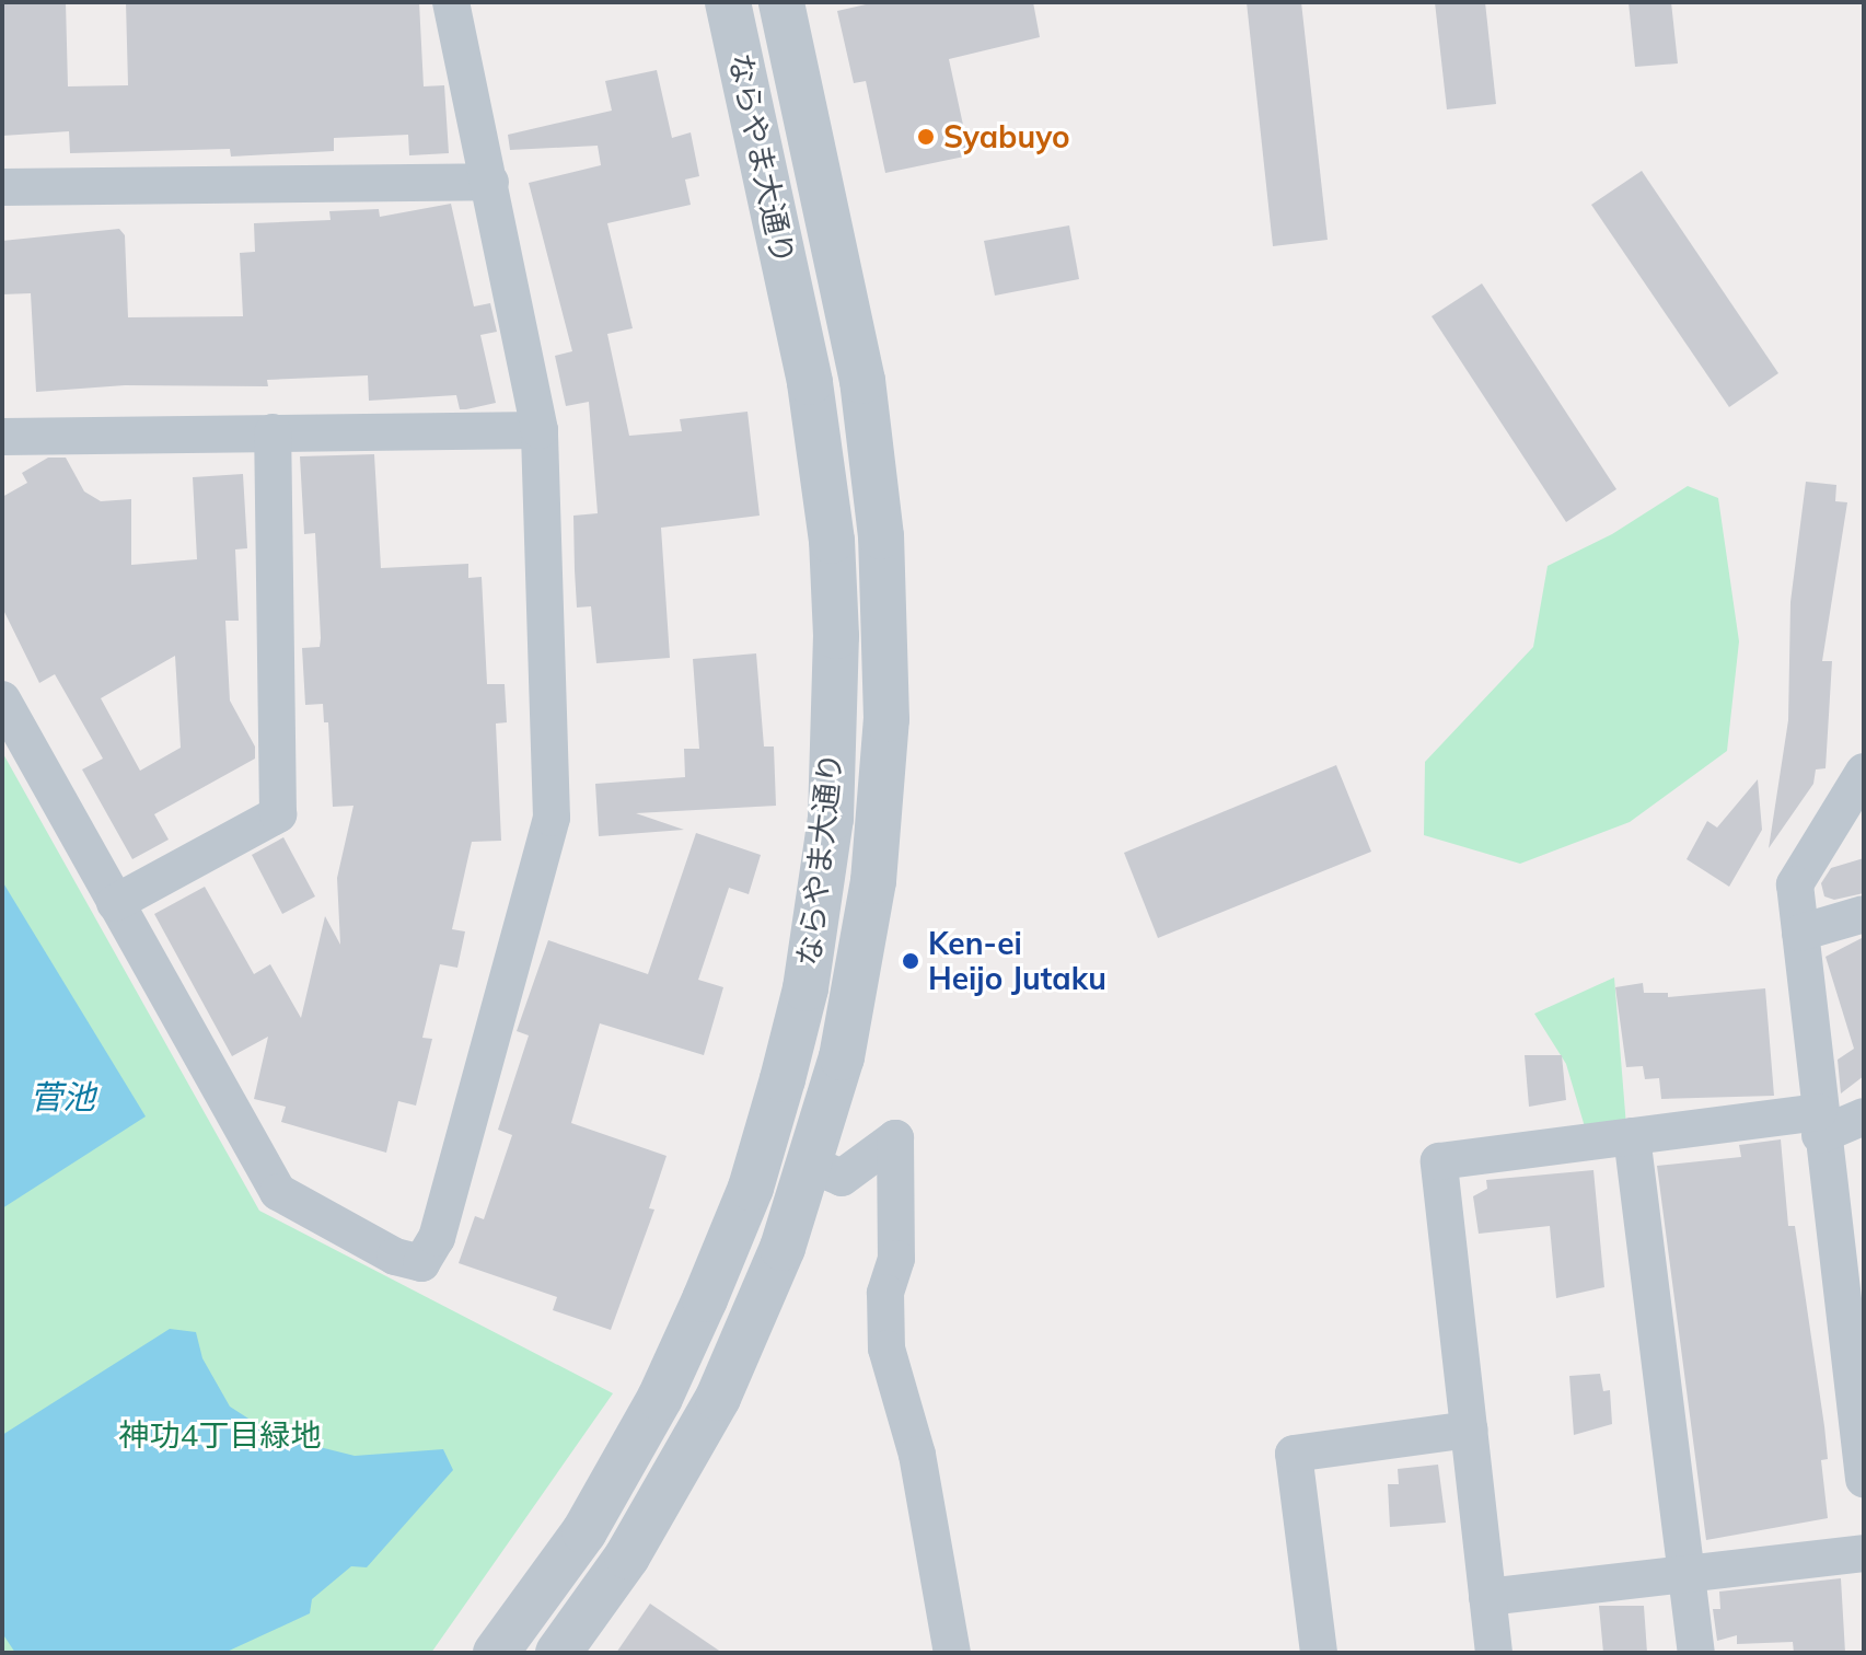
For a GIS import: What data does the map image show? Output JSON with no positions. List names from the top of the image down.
{
  "streets": {
    "street": ["ならやま大通り"]
  },
  "water": ["菅池"],
  "parks": ["神功4丁目緑地"],
  "places": ["Syabuyo", "Ken-ei Heijo Jutaku"]
}
